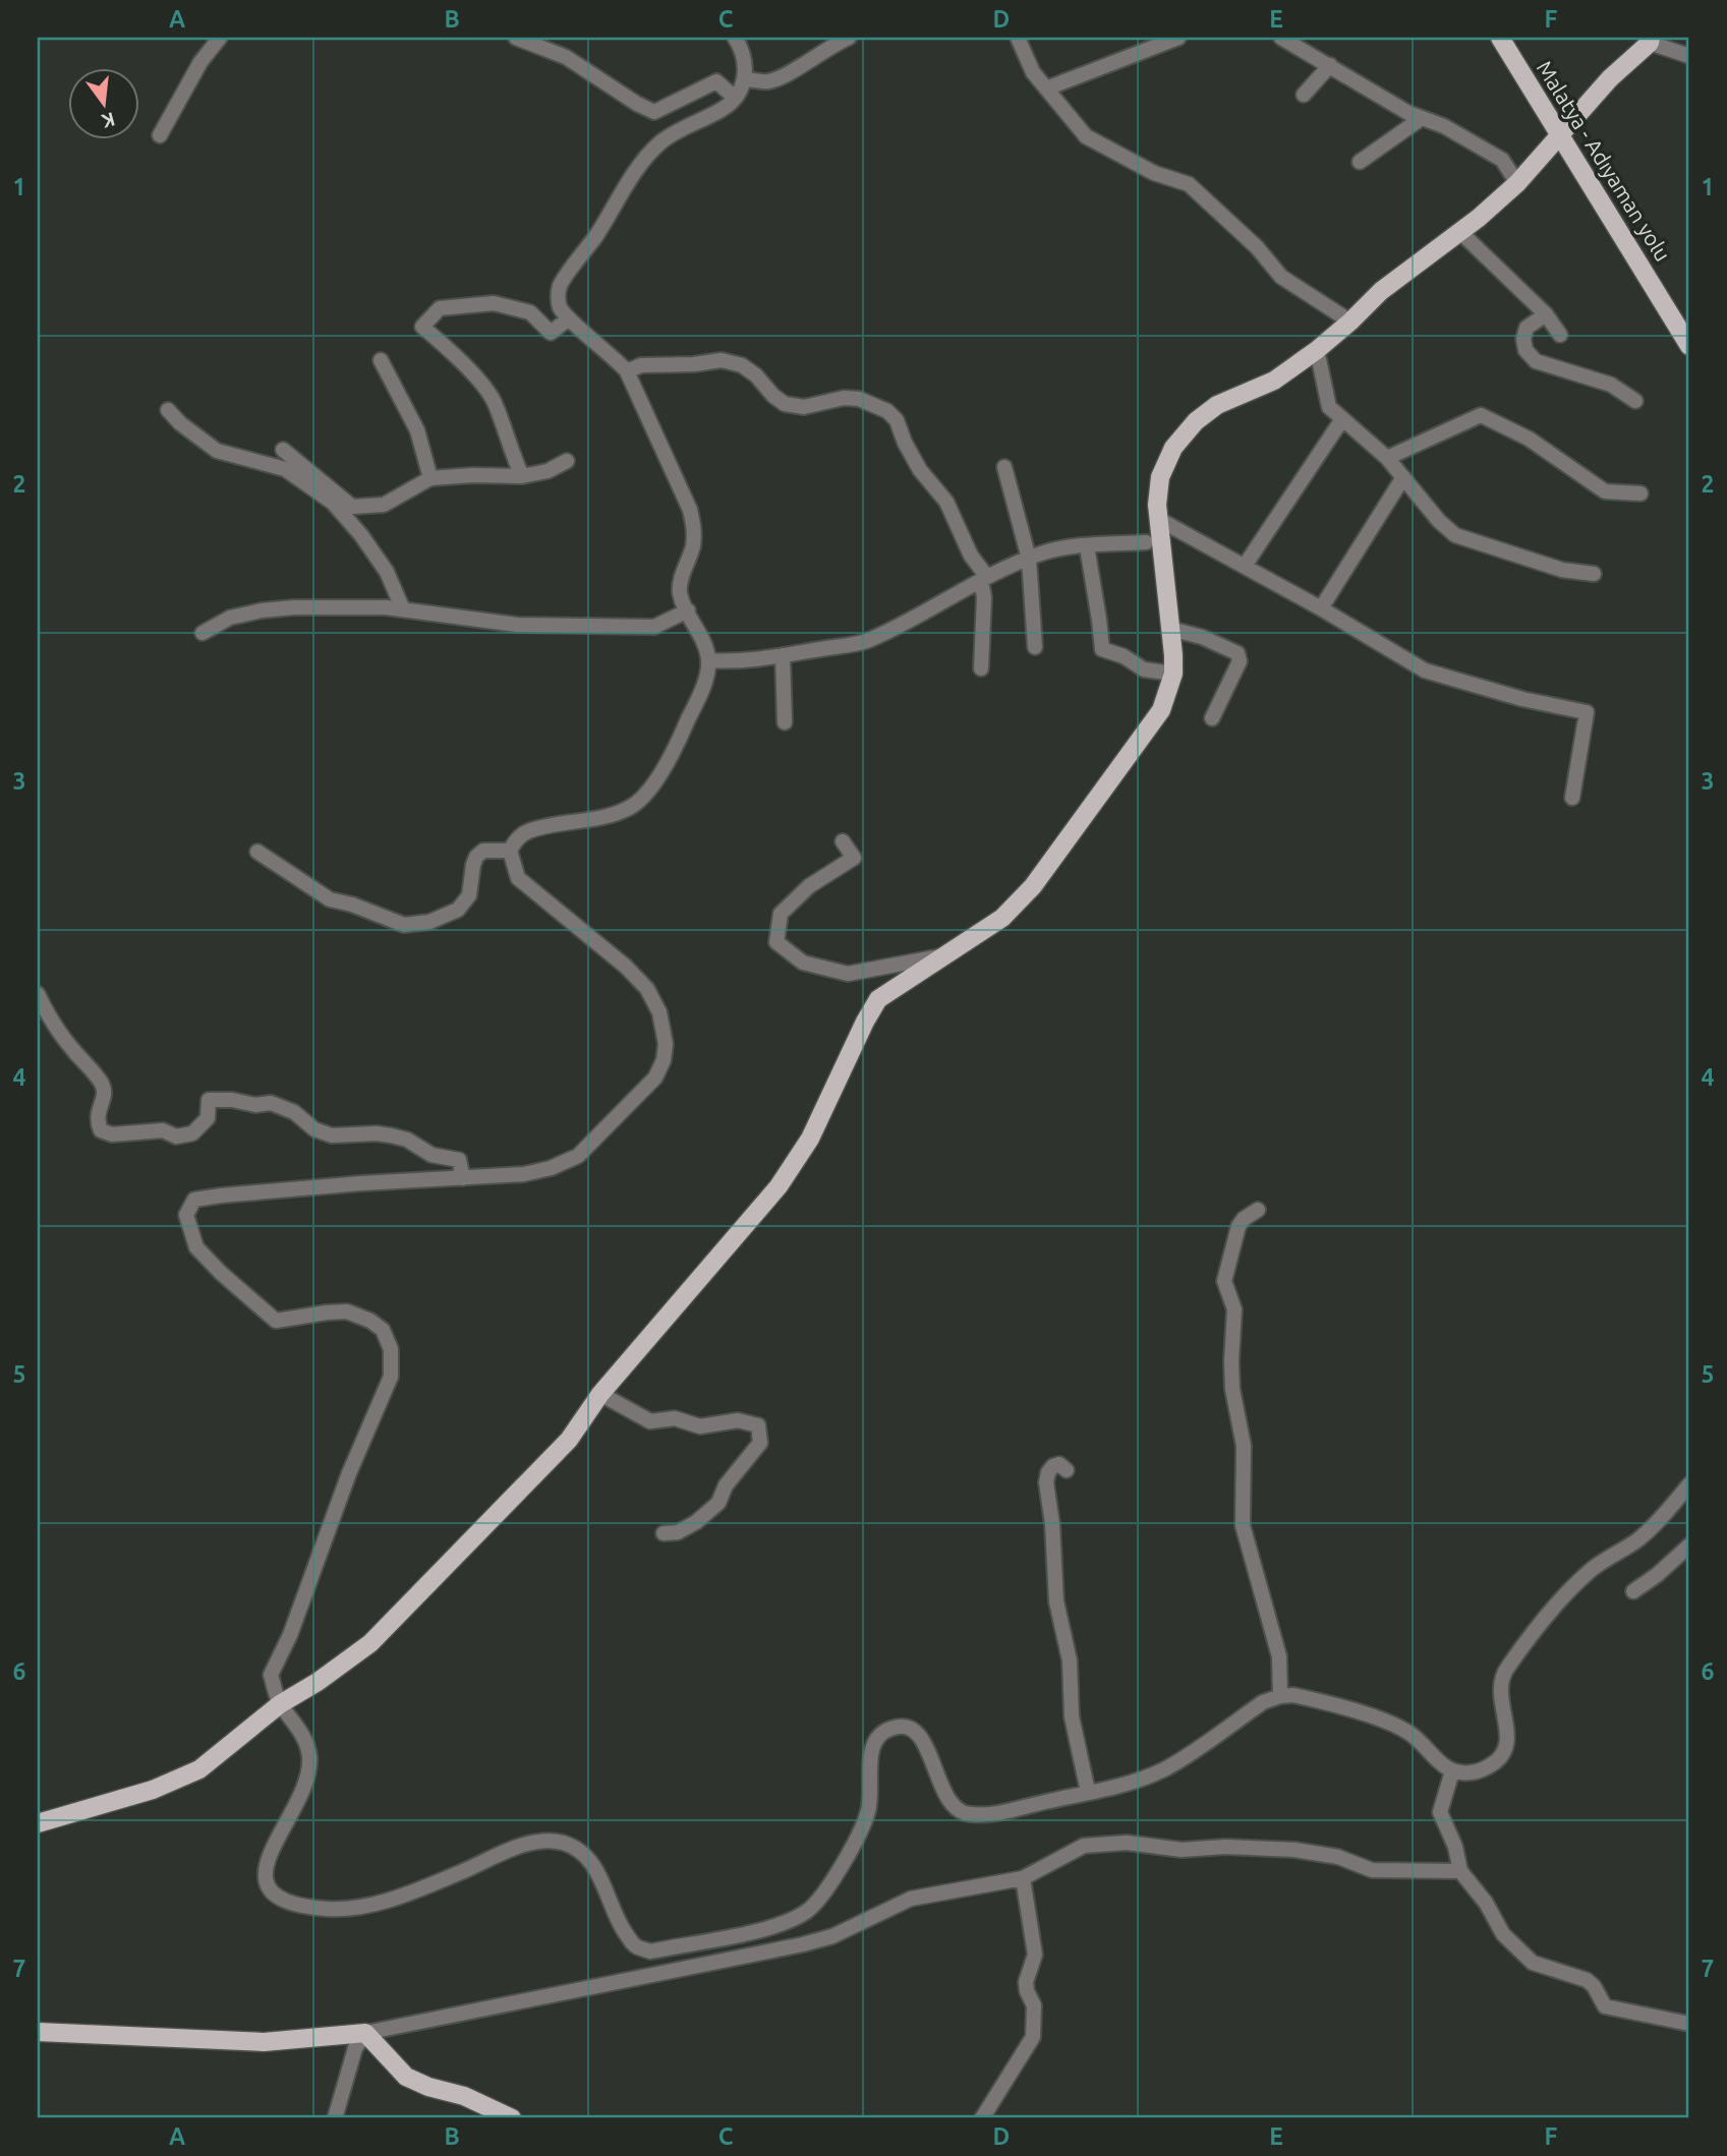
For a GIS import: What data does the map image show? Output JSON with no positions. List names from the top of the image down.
{
  "streets": {
    "main road": ["Malatya - Adıyaman yolu"]
  },
  "north": "bottom",
  "grid": {
    "columns": [
      "A",
      "B",
      "C",
      "D",
      "E",
      "F"
    ],
    "rows": [
      "1",
      "2",
      "3",
      "4",
      "5",
      "6",
      "7"
    ]
  }
}
